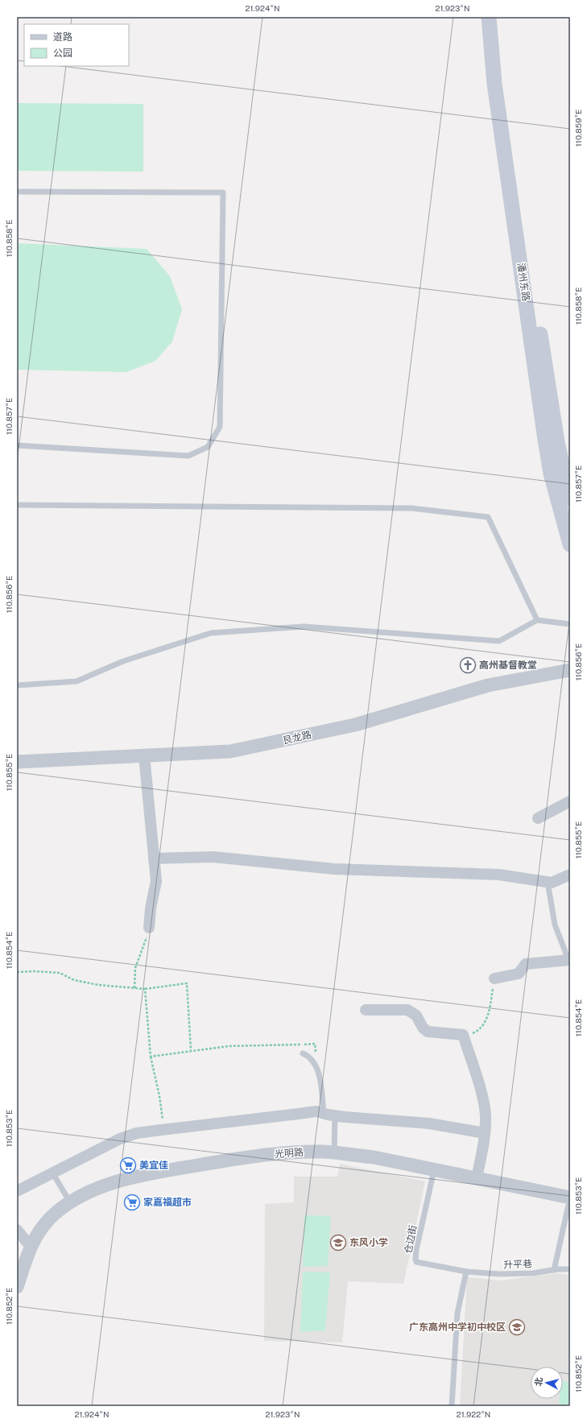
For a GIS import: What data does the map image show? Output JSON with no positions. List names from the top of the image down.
{
  "streets": {
    "main road": ["潘州东路"],
    "street": ["艮龙路", "光明路"],
    "lane": ["仓边街", "升平巷"]
  },
  "crossings": [
    ["光明路", "仓边街"],
    ["仓边街", "升平巷"]
  ],
  "places": {
    "church": ["高州基督教堂"],
    "supermarket": ["美宜佳", "家嘉福超市"],
    "school or university": ["东风小学", "广东高州中学初中校区"]
  },
  "legend": ["道路", "公园"],
  "north": "left",
  "coordinates": [
    "21.924°N",
    "21.923°N",
    "110.859°E",
    "110.858°E",
    "110.857°E",
    "110.856°E",
    "110.855°E",
    "110.854°E",
    "110.853°E",
    "110.852°E",
    "21.922°N"
  ]
}
